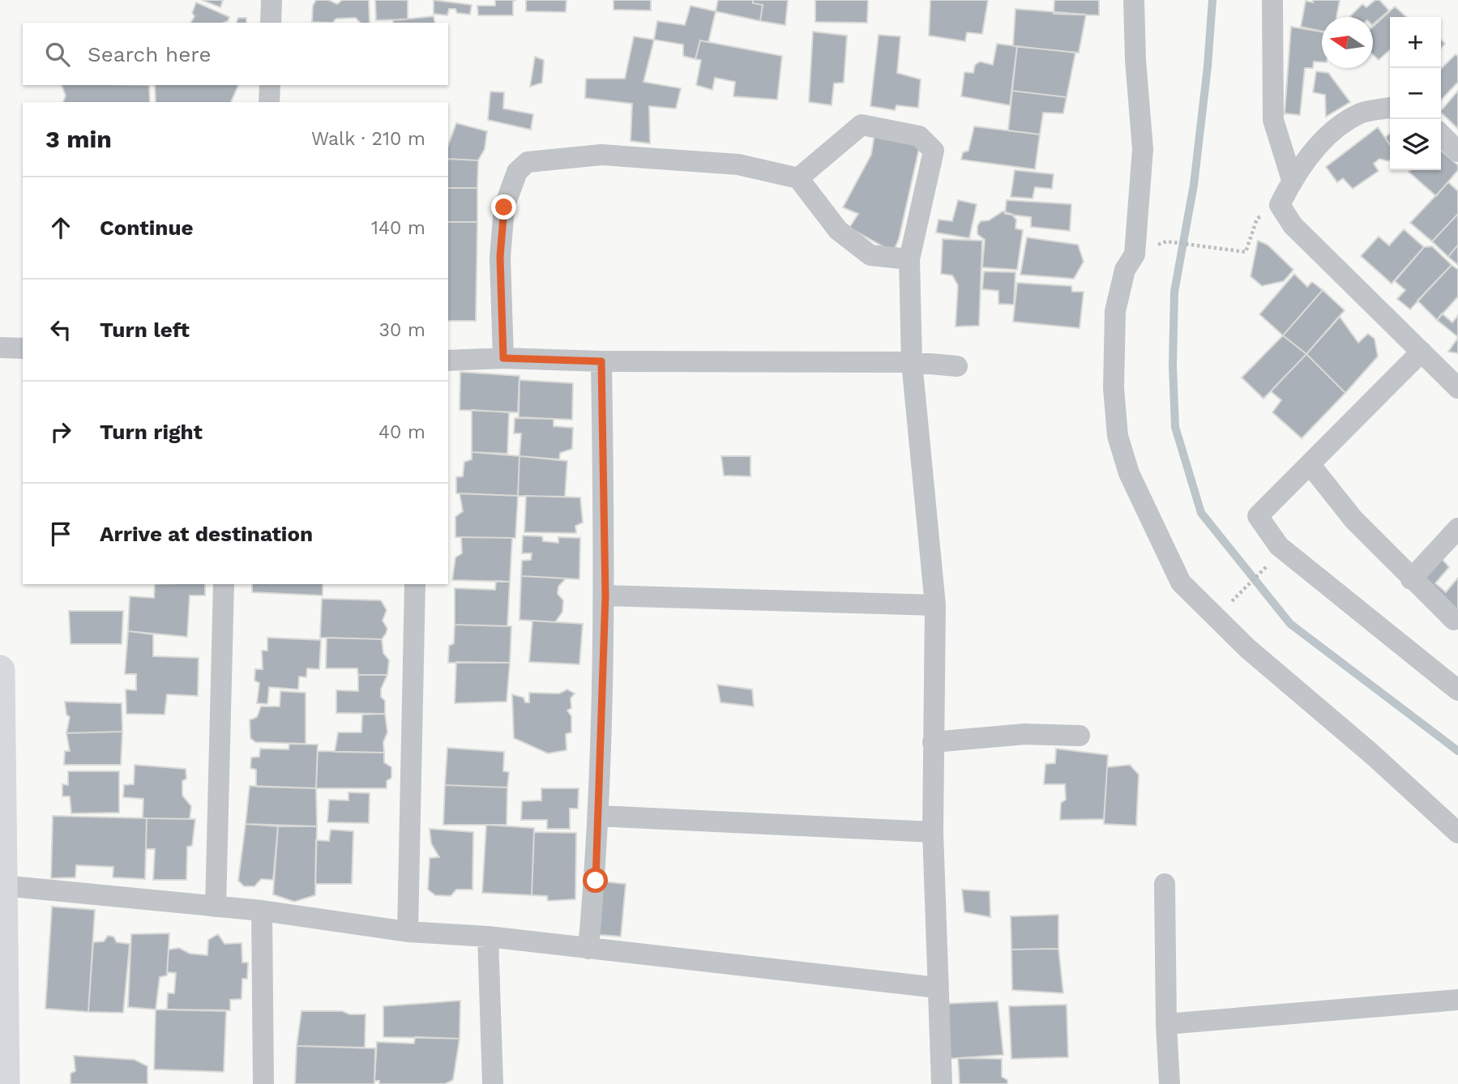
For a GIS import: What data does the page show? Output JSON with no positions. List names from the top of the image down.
{
  "north": "left",
  "page": {
    "map_buttons": ["+", "−"],
    "search": "Search here",
    "heading": ["3 min", "Walk · 210 m"],
    "list": [
      ["Continue", "140 m"],
      ["Turn left", "30 m"],
      ["Turn right", "40 m"],
      "Arrive at destination"
    ]
  }
}
